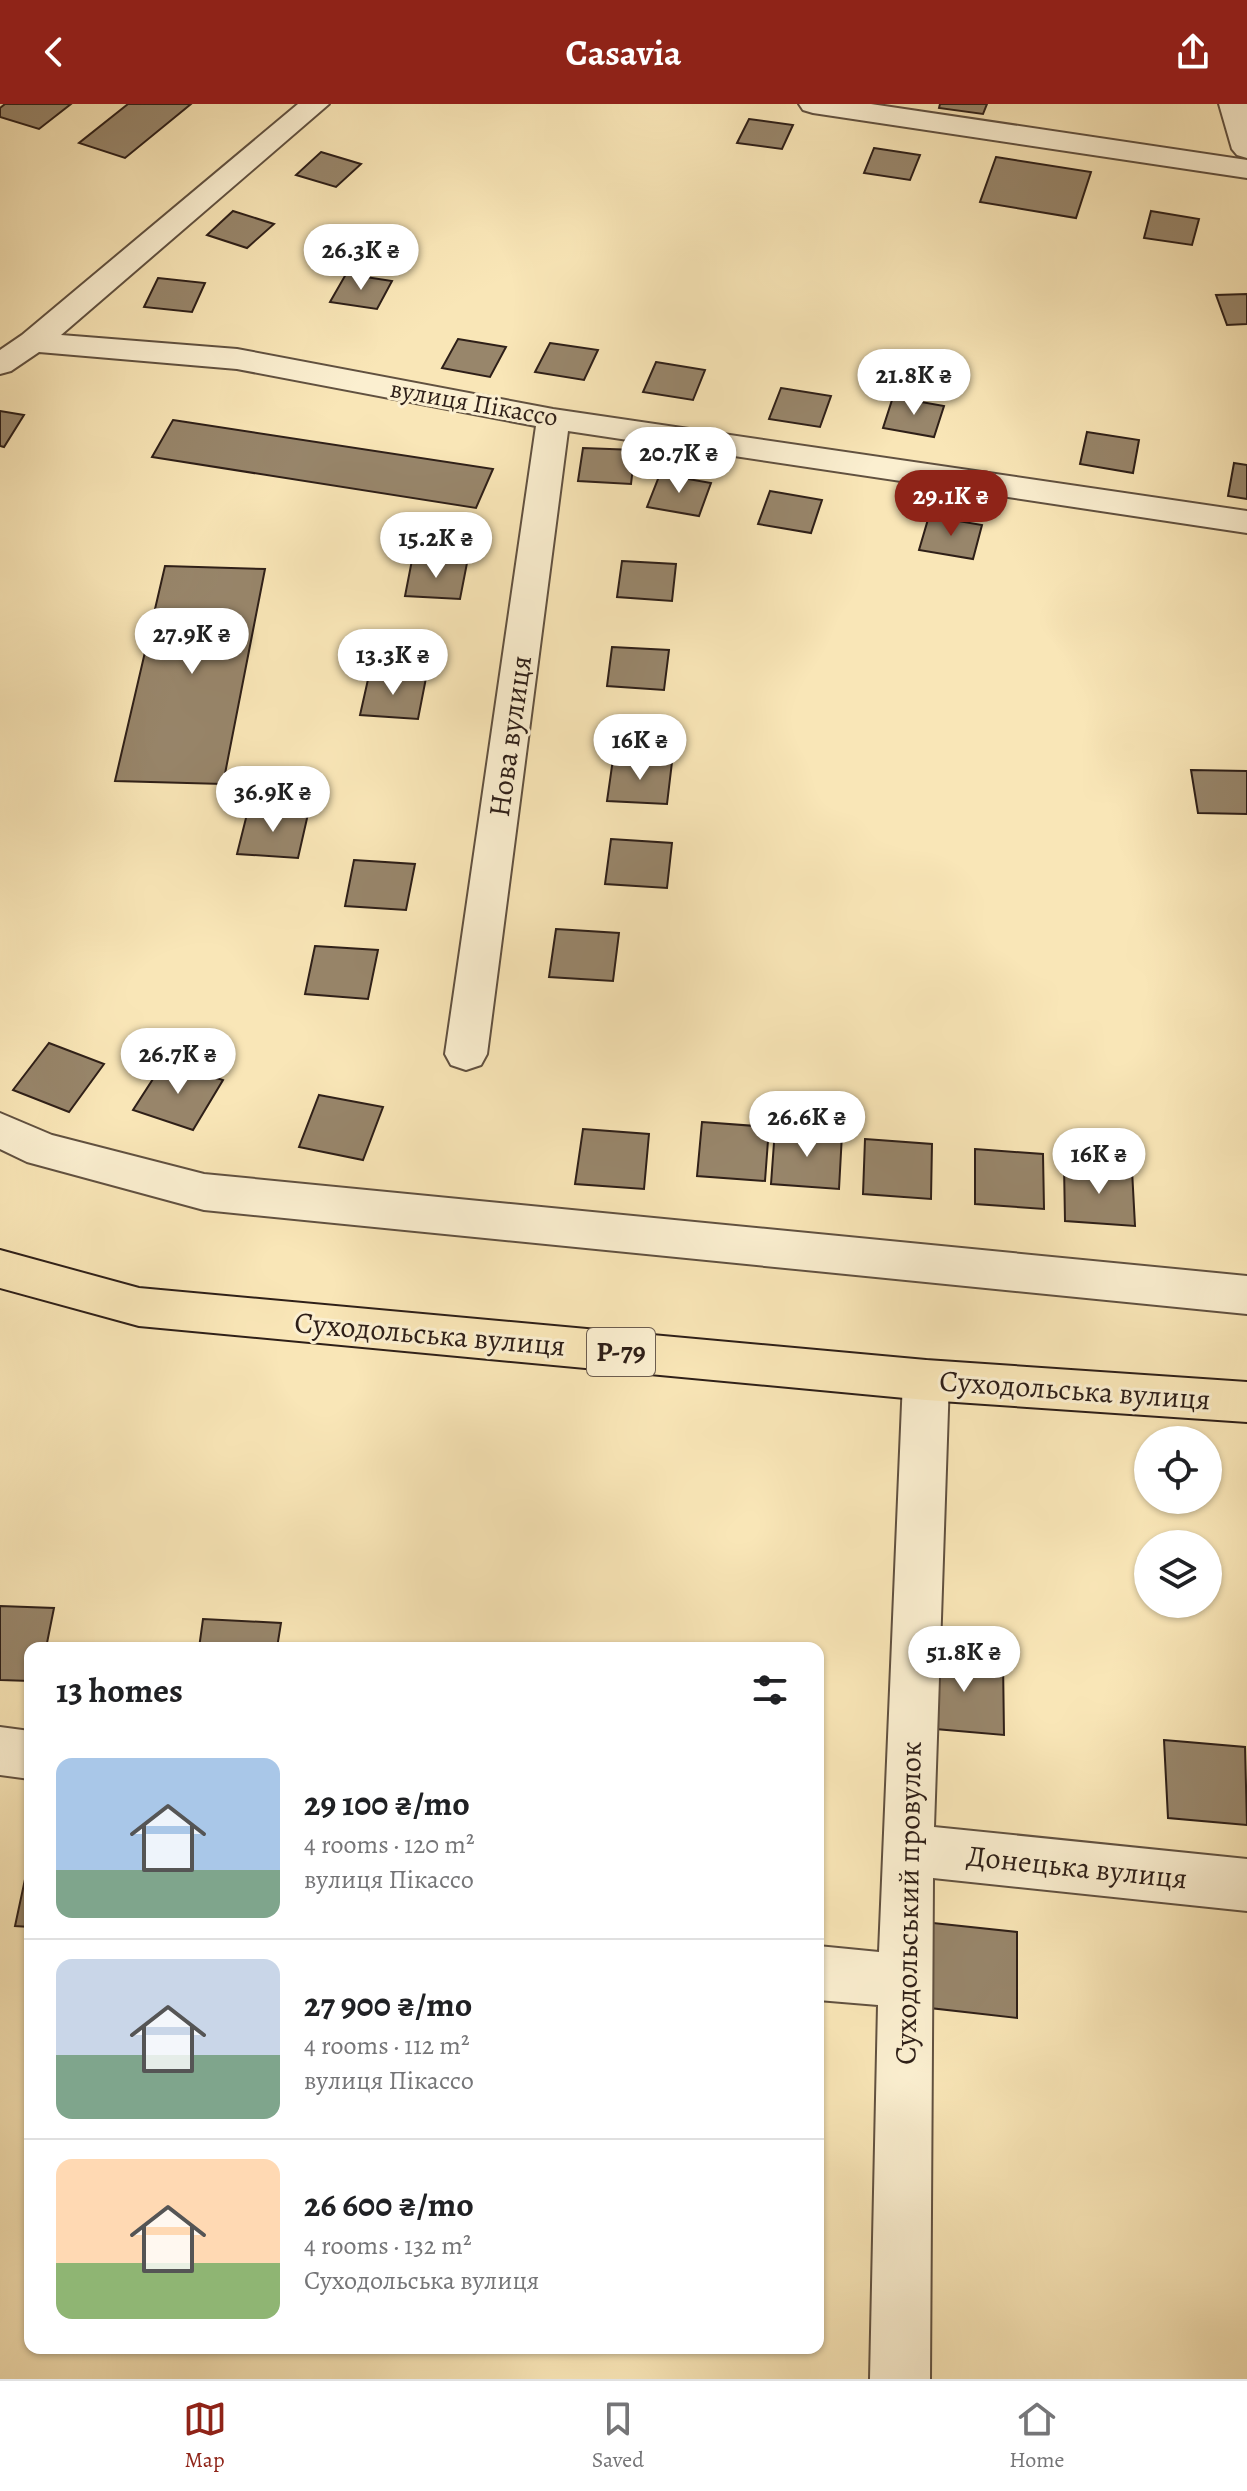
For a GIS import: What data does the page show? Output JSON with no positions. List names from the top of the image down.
{
  "streets": {
    "main road": ["Суходольська вулиця", "Р-79"],
    "street": [
      "вулиця Пікассо",
      "Нова вулиця",
      "Донецька вулиця",
      "Суходольський провулок"
    ]
  },
  "crossings": [
    ["вулиця Пікассо", "Нова вулиця"],
    ["Суходольська вулиця", "Суходольський провулок"],
    ["Донецька вулиця", "Суходольський провулок"]
  ],
  "page": {
    "header": "Casavia",
    "price": [
      "26.3K ₴",
      "21.8K ₴",
      "20.7K ₴",
      "29.1K ₴",
      "15.2K ₴",
      "27.9K ₴",
      "13.3K ₴",
      "16K ₴",
      "36.9K ₴",
      "26.7K ₴",
      "26.6K ₴",
      "16K ₴",
      "51.8K ₴"
    ],
    "heading": "13 homes",
    "list": [
      {
        "name": "29 100 ₴/mo",
        "note": "4 rooms · 120 m² · вулиця Пікассо"
      },
      {
        "name": "27 900 ₴/mo",
        "note": "4 rooms · 112 m² · вулиця Пікассо"
      },
      {
        "name": "26 600 ₴/mo",
        "note": "4 rooms · 132 m² · Суходольська вулиця"
      }
    ],
    "tabs": ["Map", "Saved", "Home"]
  }
}
